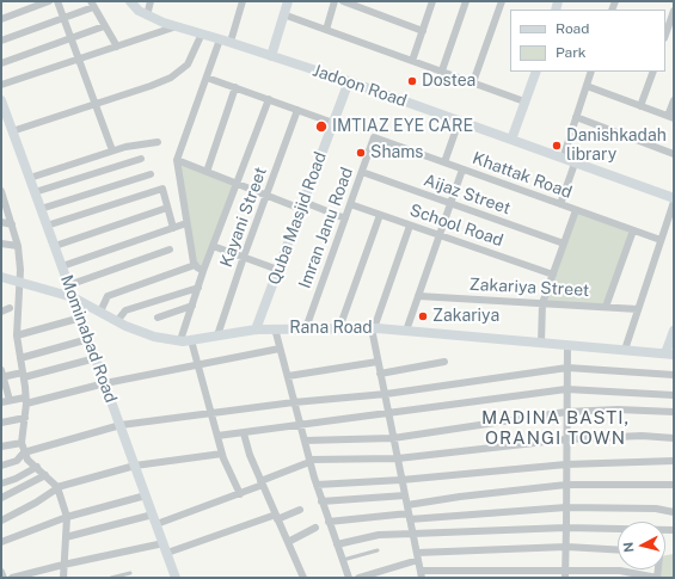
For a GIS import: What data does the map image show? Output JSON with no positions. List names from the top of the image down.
{
  "streets": {
    "street": [
      "Jadoon Road",
      "Khattak Road",
      "Aijaz Street",
      "Kayani Street",
      "Quba Masjid Road",
      "School Road",
      "Imran Janu Road",
      "Zakariya Street",
      "Rana Road",
      "Mominabad Road"
    ]
  },
  "crossings": [
    ["Jadoon Road", "Quba Masjid Road"],
    ["Khattak Road", "Imran Janu Road"],
    ["Aijaz Street", "Imran Janu Road"],
    ["Kayani Street", "Rana Road"],
    ["Quba Masjid Road", "Rana Road"],
    ["School Road", "Imran Janu Road"],
    ["Imran Janu Road", "Rana Road"],
    ["Rana Road", "Mominabad Road"]
  ],
  "districts": ["MADINA BASTI, ORANGI TOWN"],
  "places": [
    "Dostea",
    "IMTIAZ EYE CARE",
    "Danishkadah library",
    "Shams",
    "Zakariya"
  ],
  "legend": ["Road", "Park"],
  "north": "left"
}
